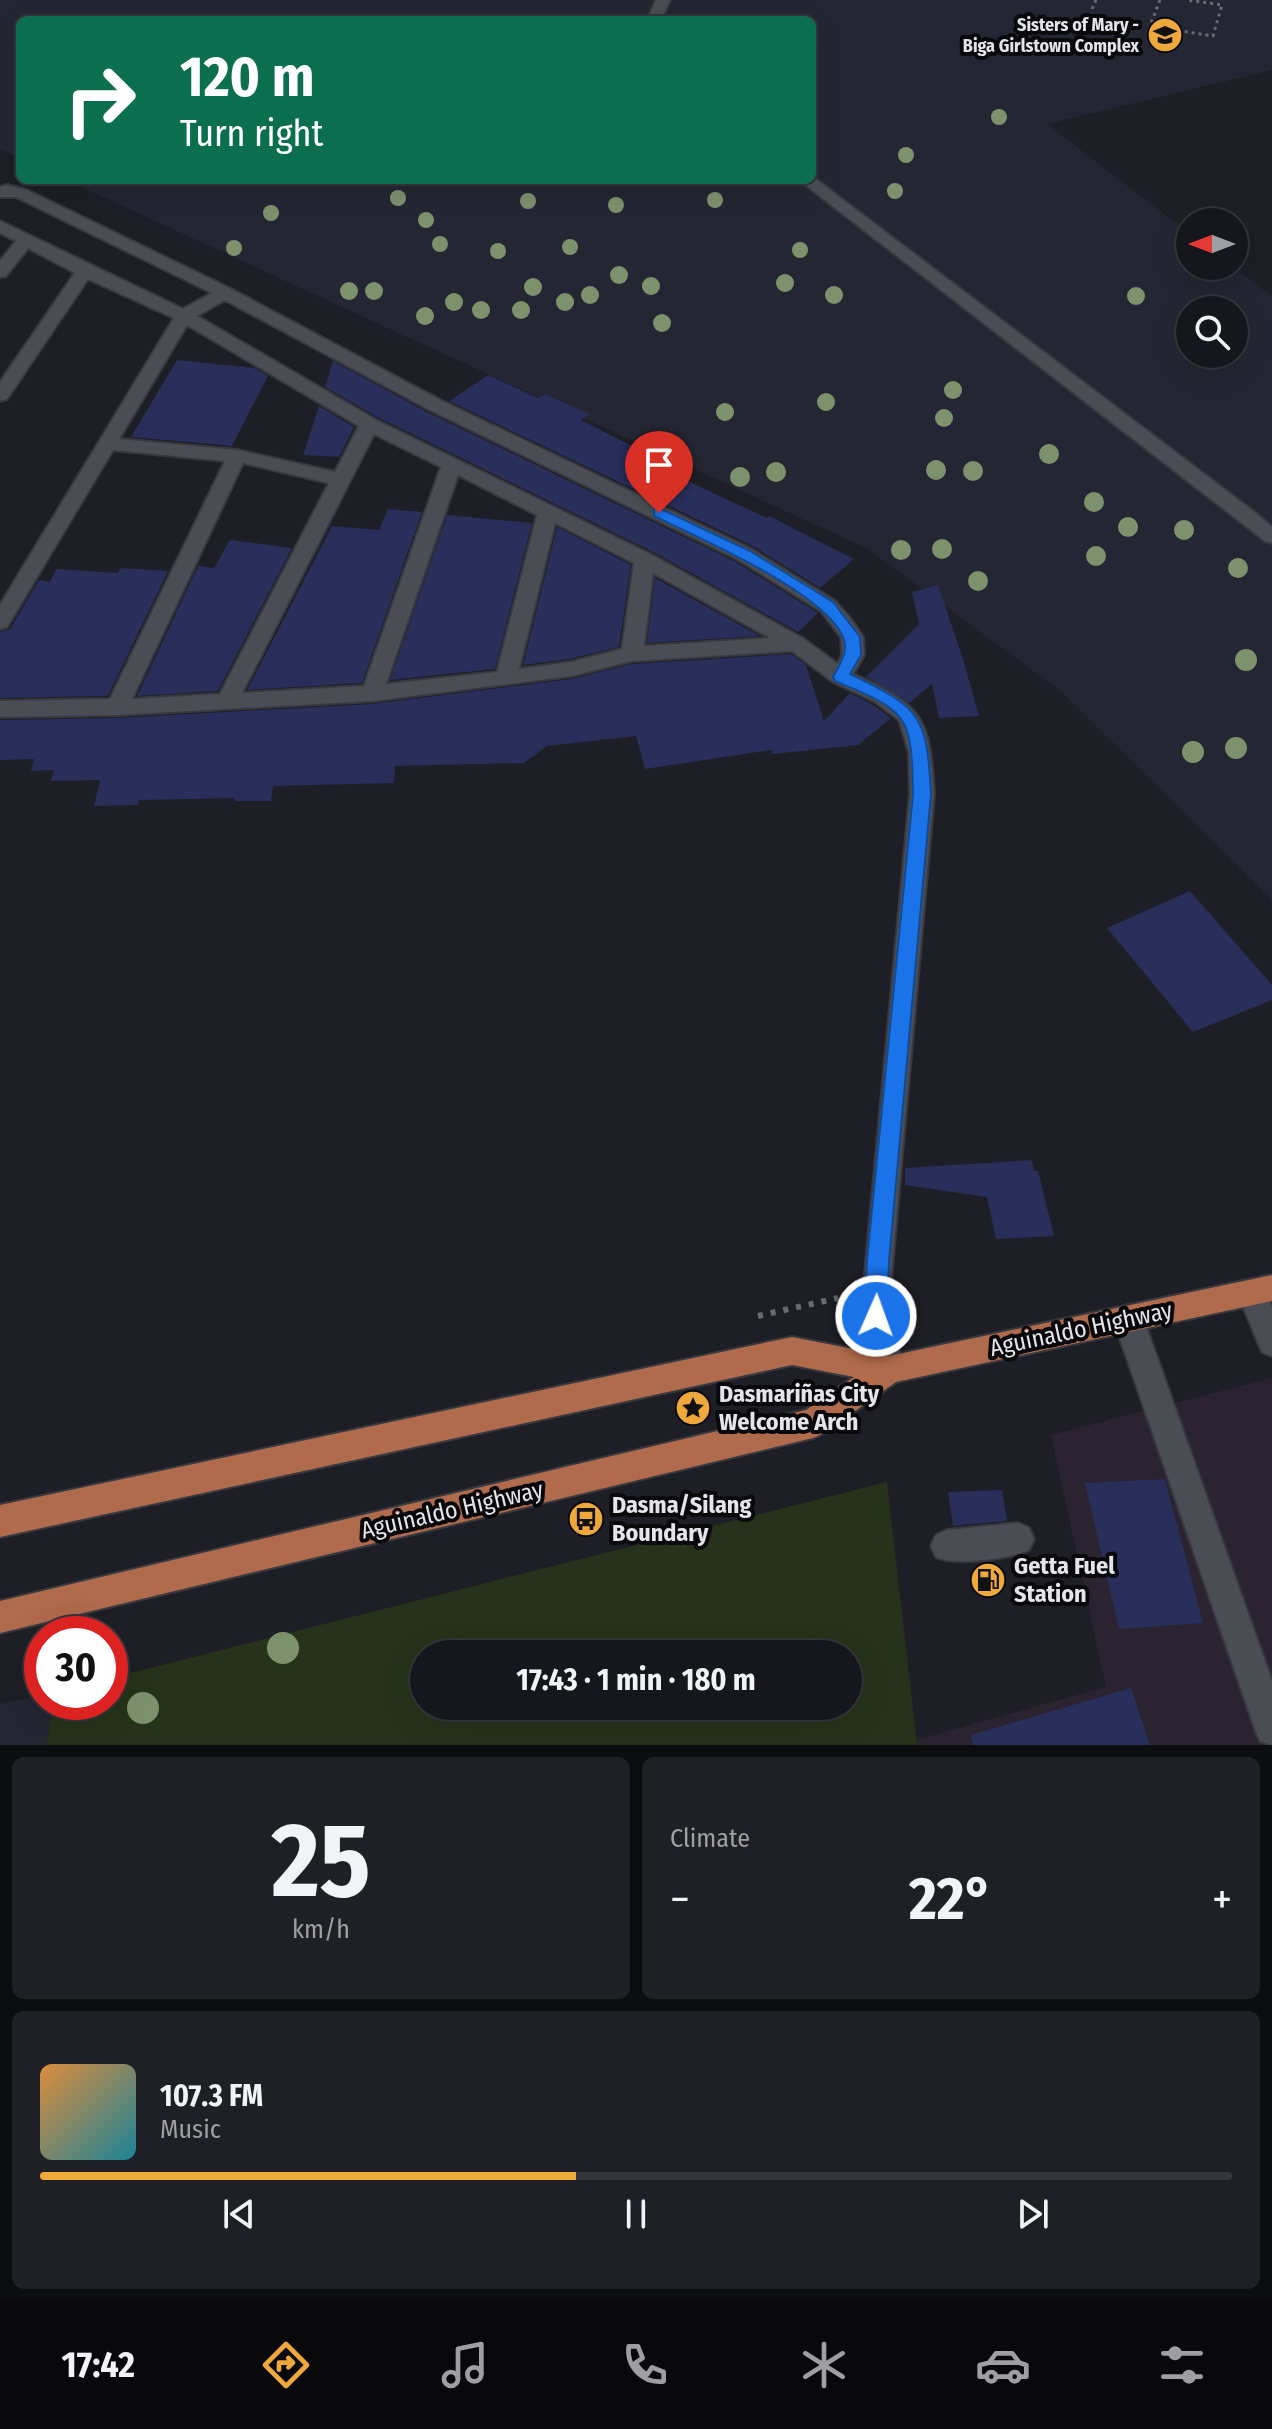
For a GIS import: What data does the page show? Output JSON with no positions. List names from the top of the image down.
{
  "streets": {
    "main road": ["Aguinaldo Highway"]
  },
  "places": {
    "school or university": ["Sisters of Mary - Biga Girlstown Complex"],
    "place": ["Dasmariñas City Welcome Arch"],
    "bus stop": ["Dasma/Silang Boundary"],
    "fuel station": ["Getta Fuel Station"]
  },
  "north": "left",
  "page": {
    "turn": ["120 m", "Turn right"],
    "limit": "30",
    "trip": "17:43 · 1 min · 180 m",
    "tile": [
      ["25", "km/h"],
      "Climate"
    ],
    "heat": ["−", "22°", "+"],
    "song": ["107.3 FM", "Music"],
    "tabs": "17:42"
  }
}
